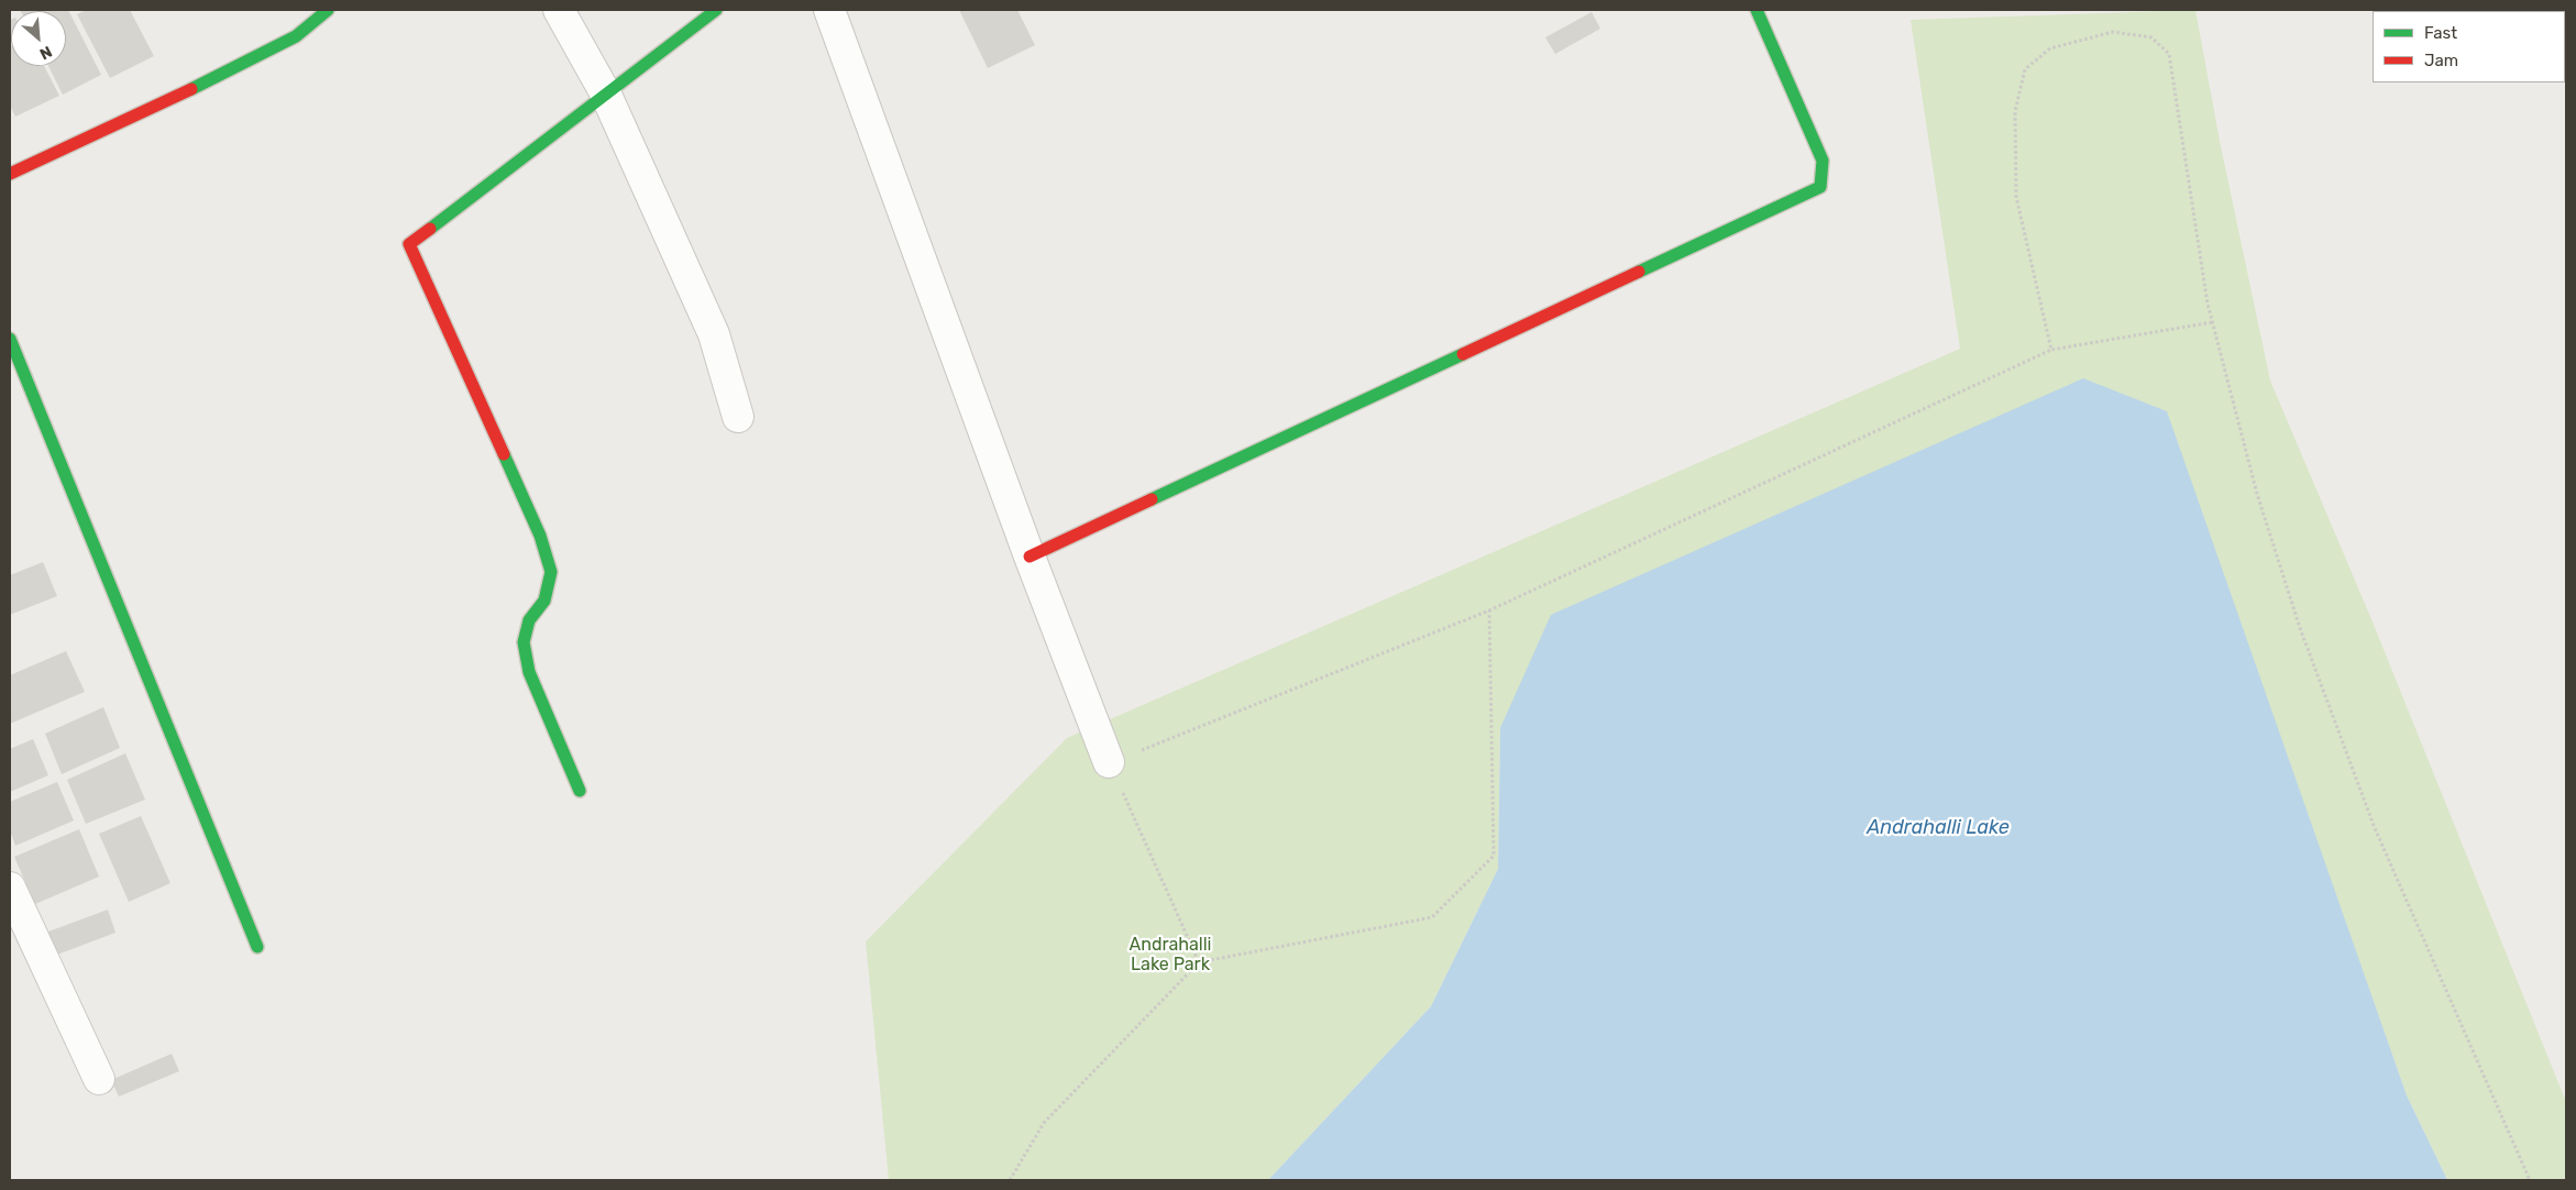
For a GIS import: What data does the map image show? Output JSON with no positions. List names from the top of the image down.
{
  "water": ["Andrahalli Lake"],
  "parks": ["Andrahalli Lake Park"],
  "legend": ["Fast", "Jam"],
  "north": "bottom right"
}
